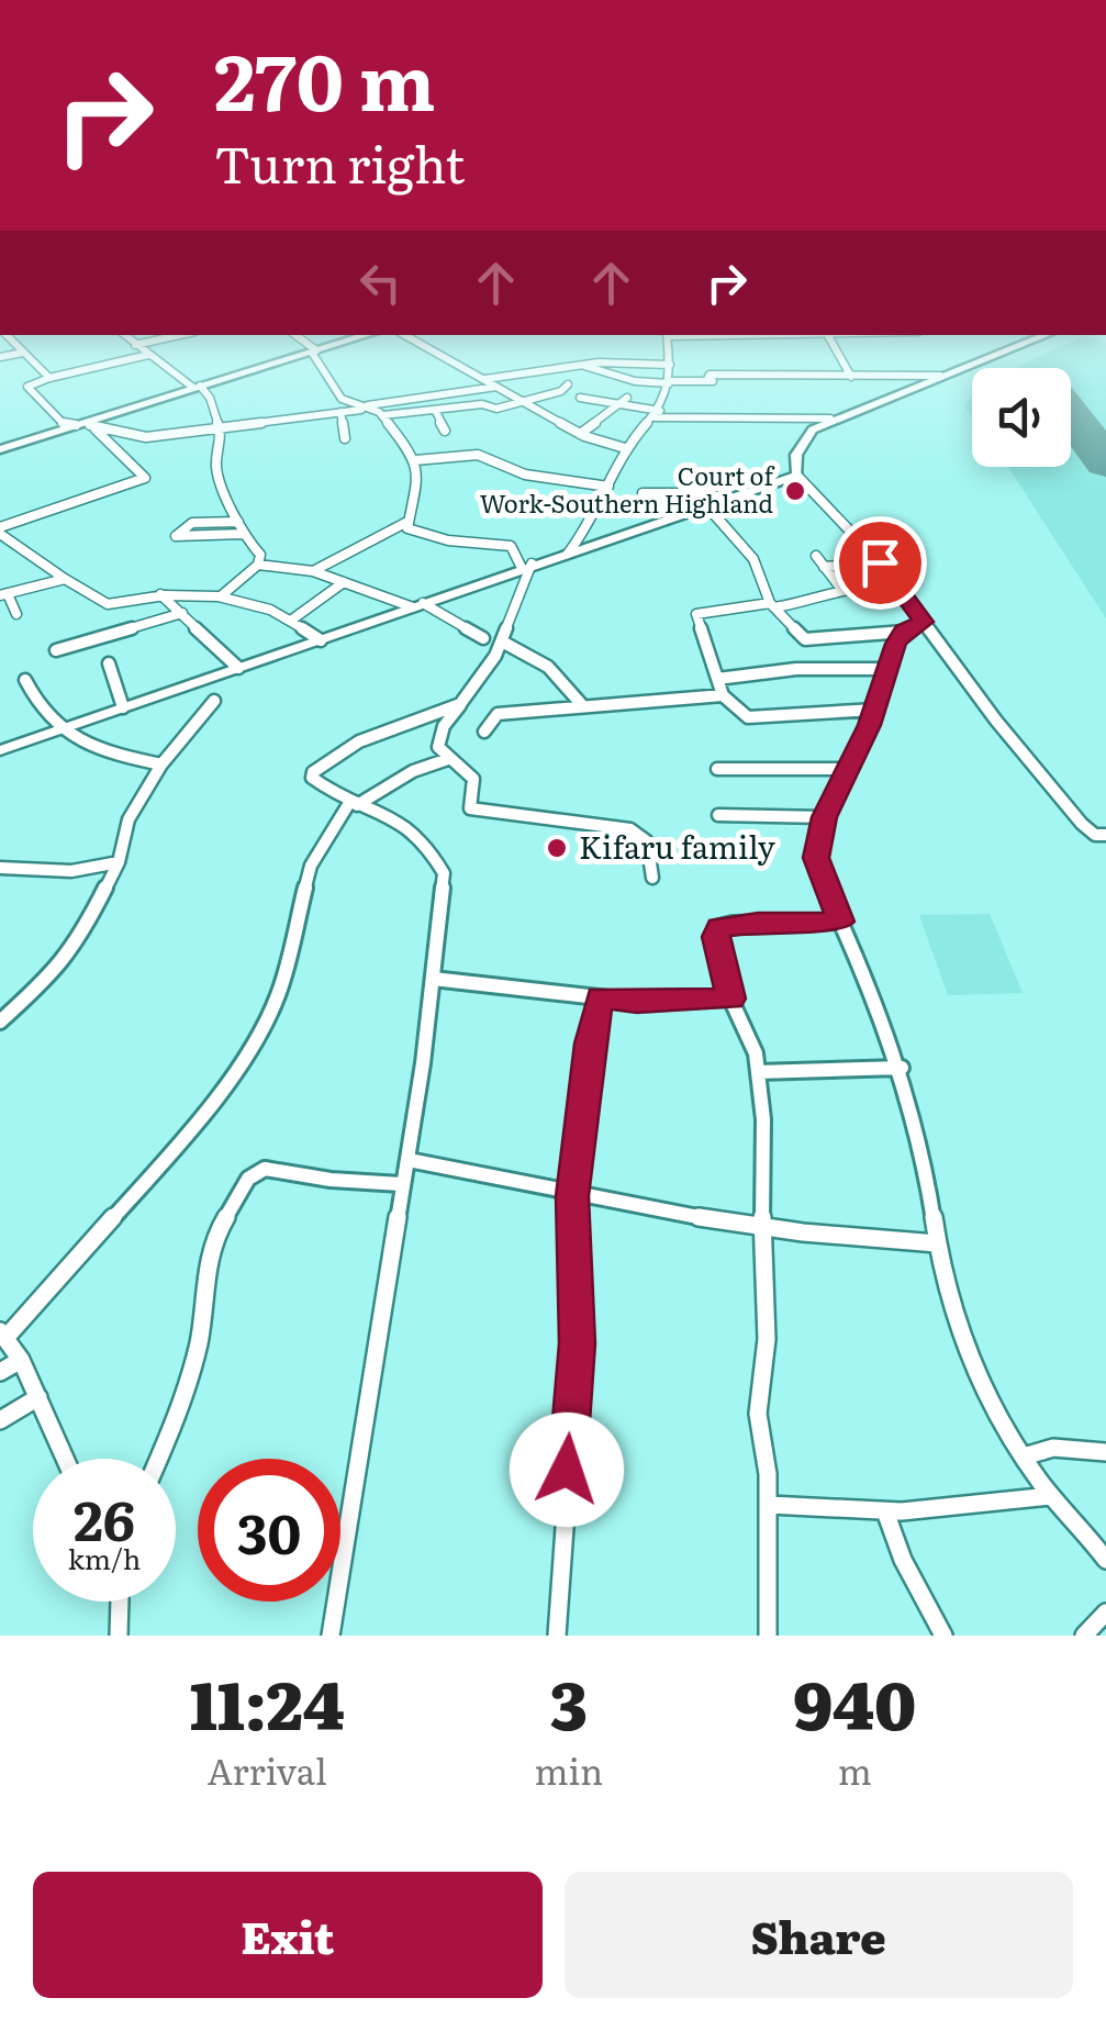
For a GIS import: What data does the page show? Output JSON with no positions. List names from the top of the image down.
{
  "places": ["Court of Work-Southern Highland", "Kifaru family"],
  "page": {
    "turn": ["270 m", "Turn right"],
    "speed": "26 km/h",
    "limit": "30",
    "eta": [
      "11:24",
      "Arrival",
      "3",
      "min",
      "940",
      "m"
    ],
    "buttons": ["Exit", "Share"]
  }
}
